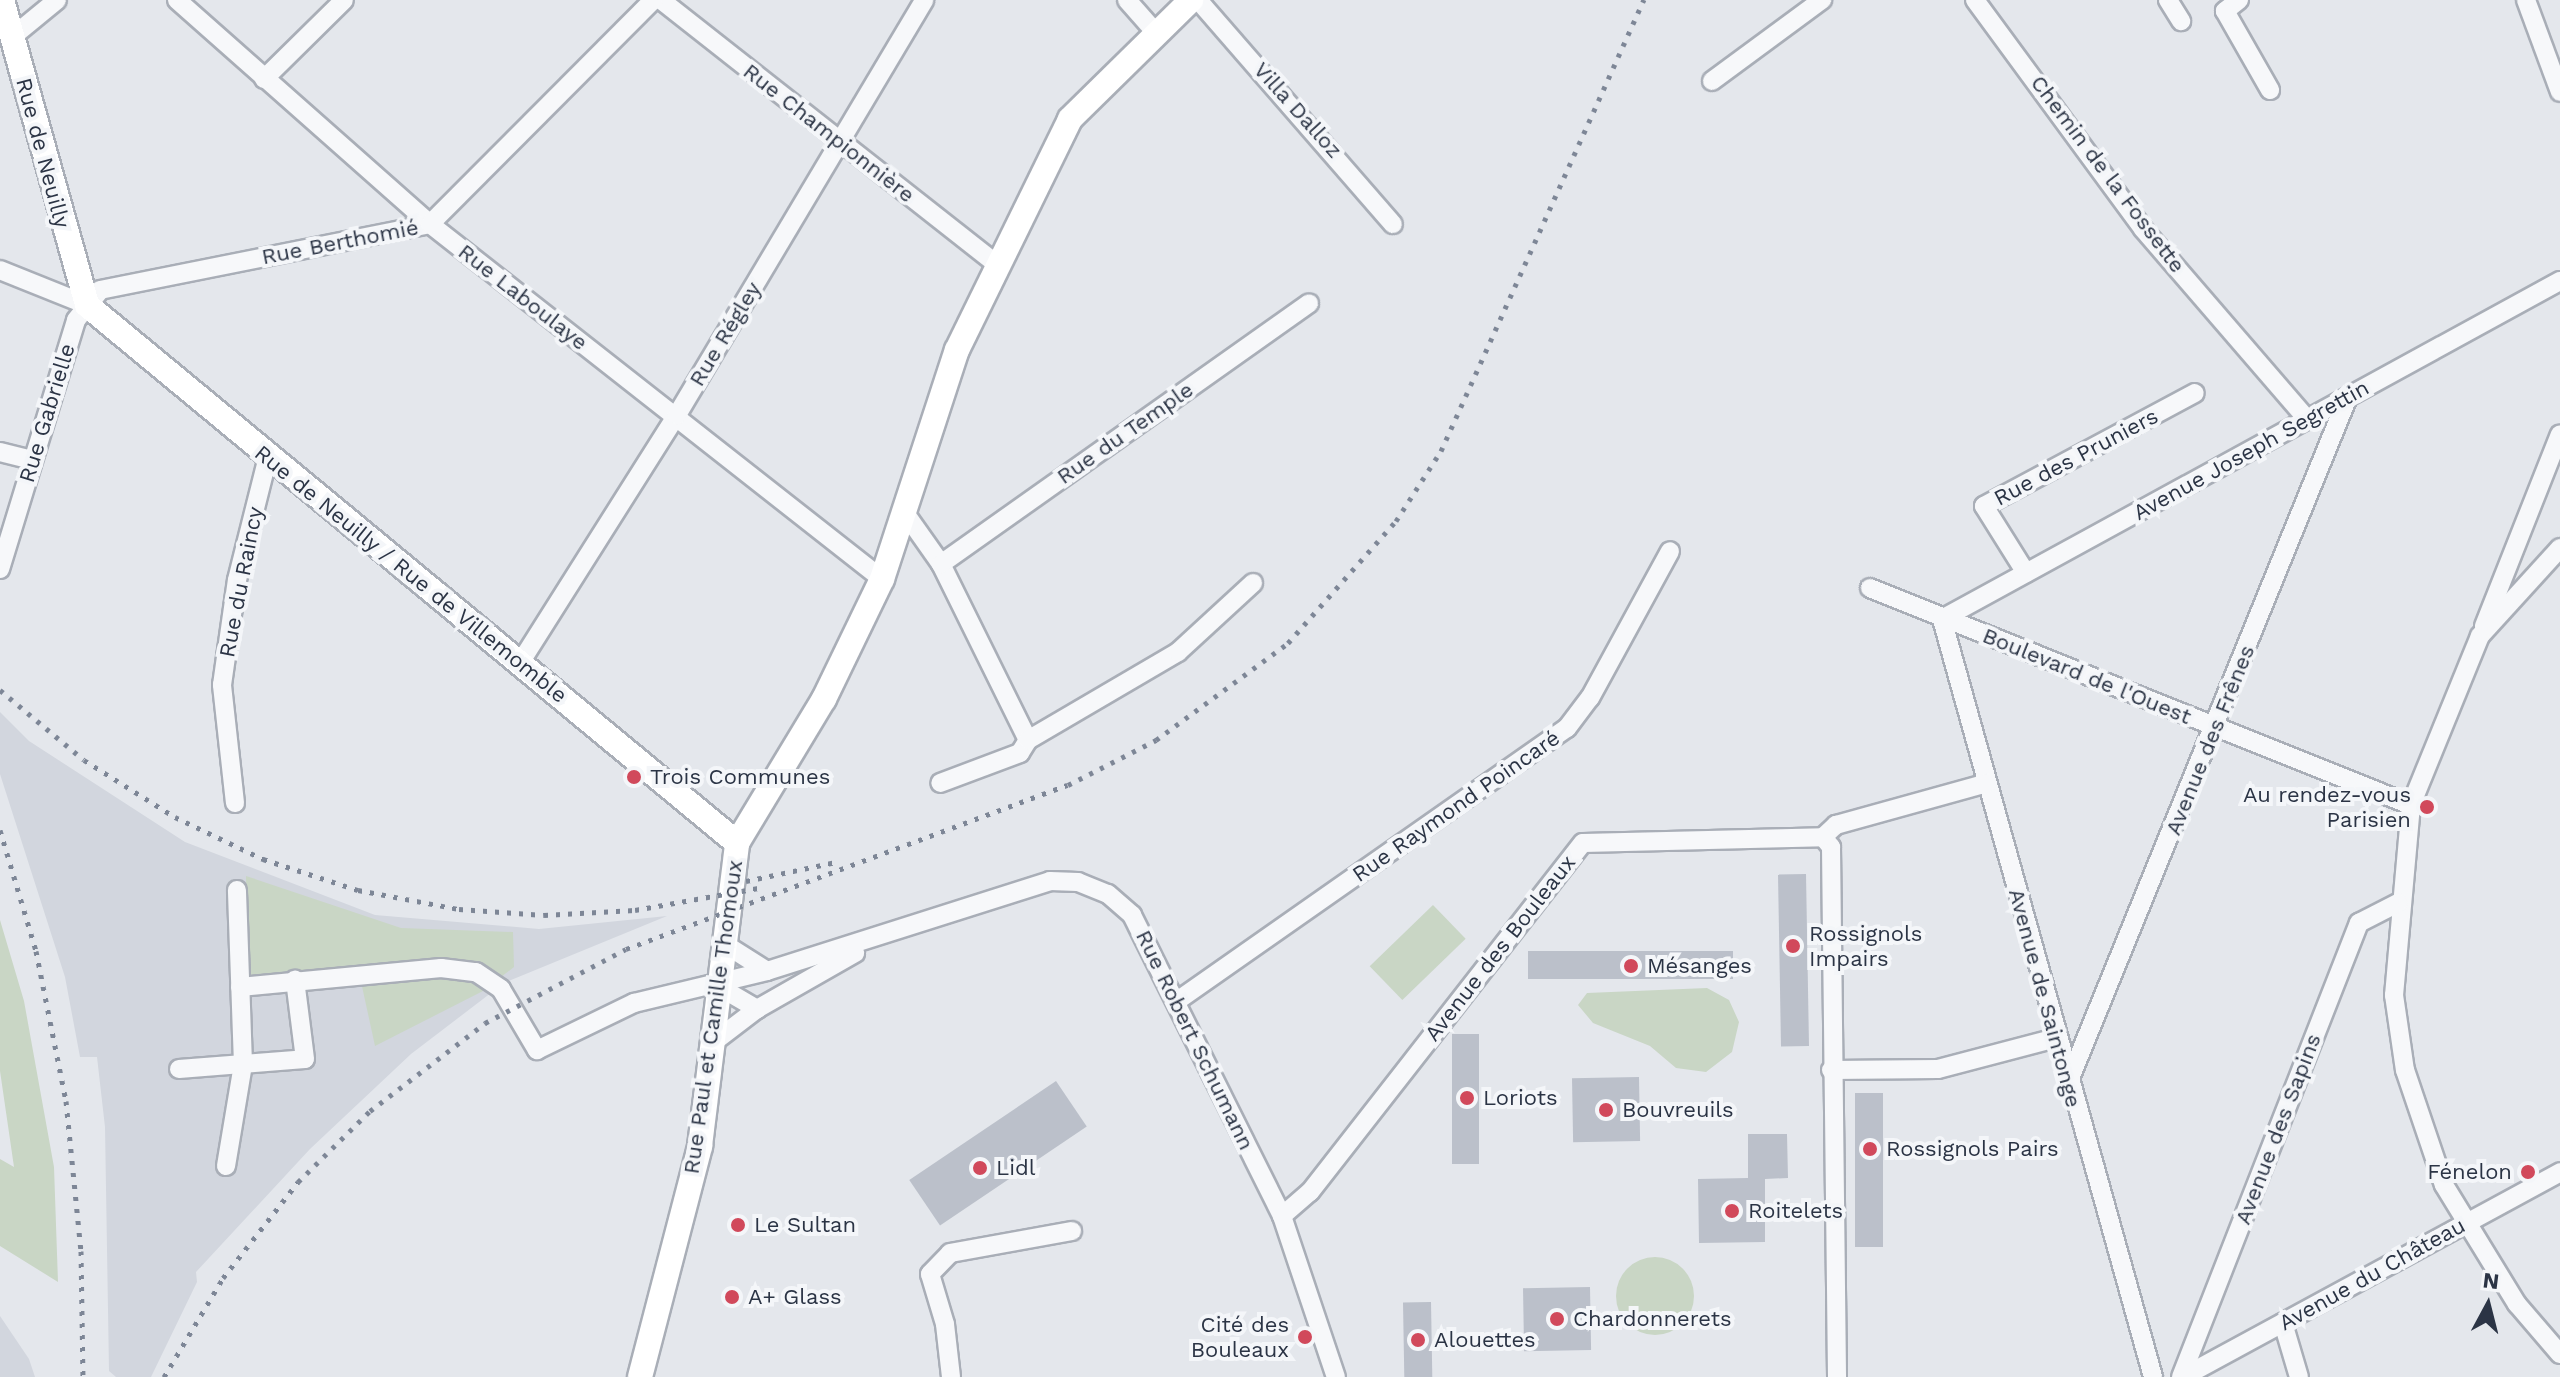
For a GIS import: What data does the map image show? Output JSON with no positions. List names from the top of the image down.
{
  "streets": {
    "main road": ["Rue de Neuilly", "Rue de Neuilly / Rue de Villemomble", "Rue Paul et Camille Thomoux"],
    "street": [
      "Villa Dalloz",
      "Rue Championnière",
      "Chemin de la Fossette",
      "Rue Berthomié",
      "Rue Laboulaye",
      "Rue Régley",
      "Rue Gabrielle",
      "Rue du Temple",
      "Avenue Joseph Segrettin",
      "Rue des Pruniers",
      "Rue du Raincy",
      "Boulevard de l'Ouest",
      "Avenue des Frênes",
      "Rue Raymond Poincaré",
      "Avenue des Bouleaux",
      "Avenue de Saintonge",
      "Rue Robert Schumann",
      "Avenue des Sapins",
      "Avenue du Château"
    ]
  },
  "crossings": [
    ["Rue Championnière", "Rue Régley"],
    ["Rue de Neuilly", "Rue Berthomié"],
    ["Rue de Neuilly", "Rue Gabrielle"],
    ["Rue de Neuilly", "Rue de Neuilly / Rue de Villemomble"],
    ["Chemin de la Fossette", "Avenue Joseph Segrettin"],
    ["Rue Berthomié", "Rue Laboulaye"],
    ["Rue Berthomié", "Rue Gabrielle"],
    ["Rue Berthomié", "Rue de Neuilly / Rue de Villemomble"],
    ["Rue Laboulaye", "Rue Régley"],
    ["Rue Régley", "Rue de Neuilly / Rue de Villemomble"],
    ["Rue Gabrielle", "Rue de Neuilly / Rue de Villemomble"],
    ["Avenue Joseph Segrettin", "Rue des Pruniers"],
    ["Avenue Joseph Segrettin", "Boulevard de l'Ouest"],
    ["Avenue Joseph Segrettin", "Avenue des Frênes"],
    ["Avenue Joseph Segrettin", "Avenue de Saintonge"],
    ["Rue de Neuilly / Rue de Villemomble", "Rue du Raincy"],
    ["Rue de Neuilly / Rue de Villemomble", "Rue Paul et Camille Thomoux"],
    ["Boulevard de l'Ouest", "Avenue des Frênes"],
    ["Boulevard de l'Ouest", "Avenue de Saintonge"],
    ["Avenue des Frênes", "Avenue de Saintonge"],
    ["Rue Raymond Poincaré", "Rue Robert Schumann"],
    ["Avenue des Bouleaux", "Avenue de Saintonge"],
    ["Avenue des Bouleaux", "Rue Robert Schumann"],
    ["Rue Paul et Camille Thomoux", "Rue Robert Schumann"],
    ["Avenue des Sapins", "Avenue du Château"]
  ],
  "places": [
    "Trois Communes",
    "Au rendez-vous Parisien",
    "Rossignols Impairs",
    "Mésanges",
    "Loriots",
    "Bouvreuils",
    "Rossignols Pairs",
    "Lidl",
    "Fénelon",
    "Roitelets",
    "Le Sultan",
    "A+ Glass",
    "Chardonnerets",
    "Cité des Bouleaux",
    "Alouettes"
  ],
  "north": "top"
}
